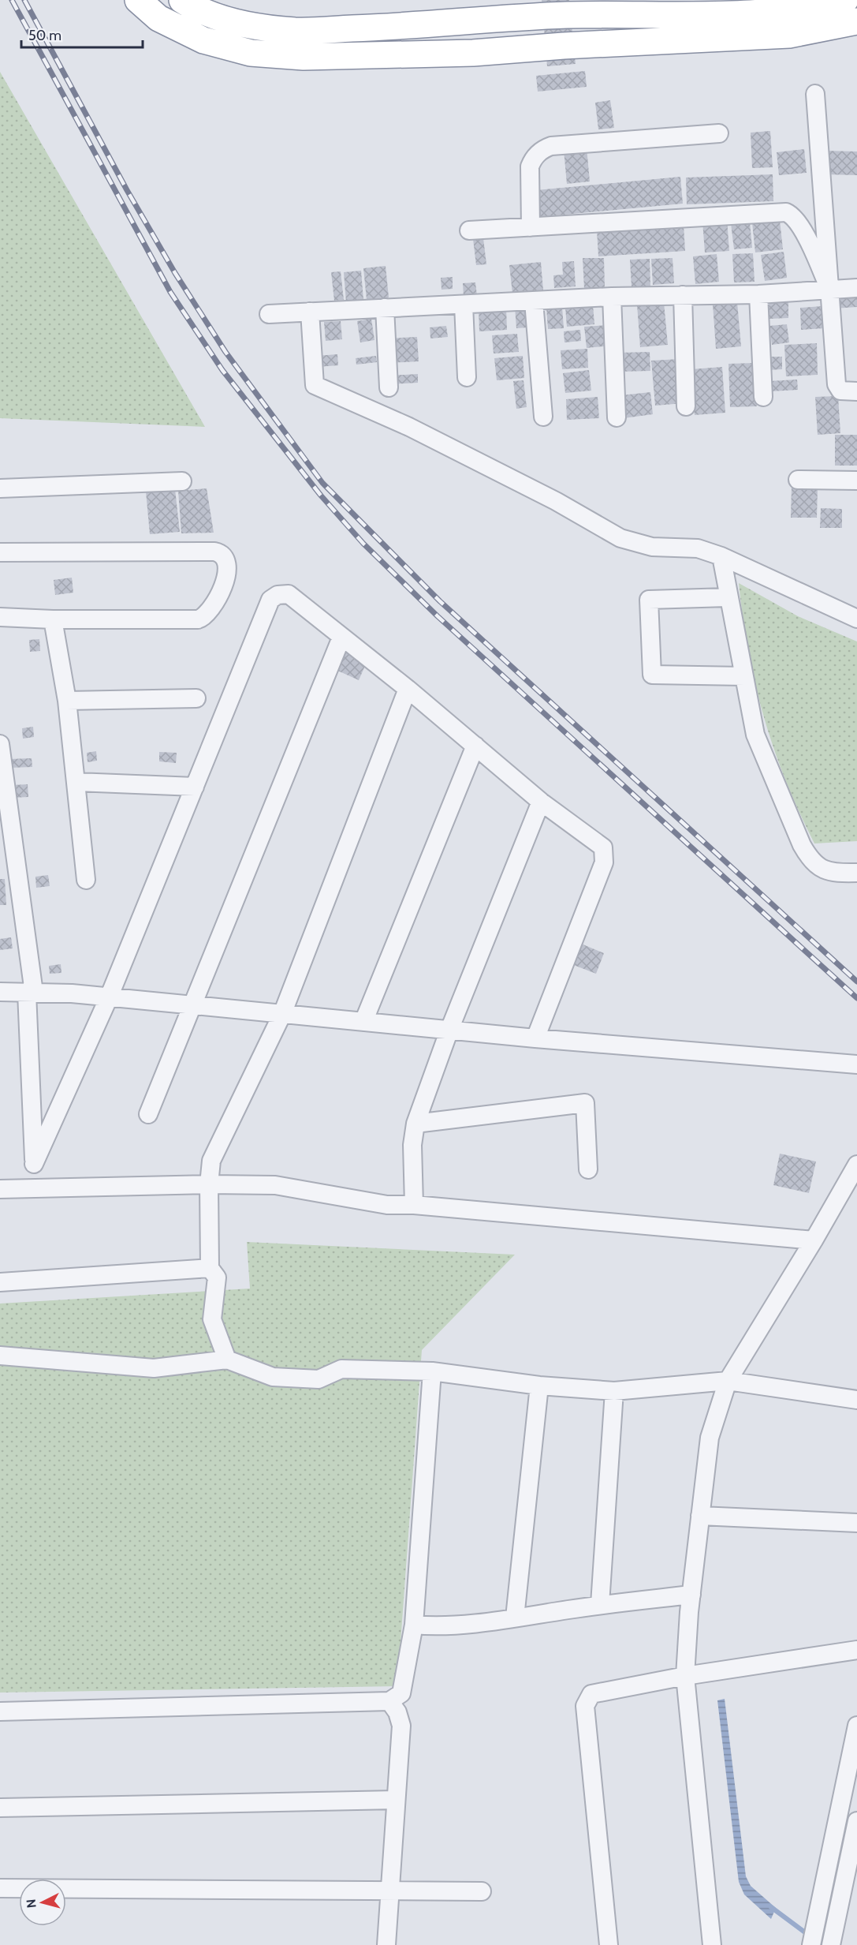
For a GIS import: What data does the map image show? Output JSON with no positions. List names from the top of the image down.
{
  "scale_bar": "50 m",
  "north": "left"
}
